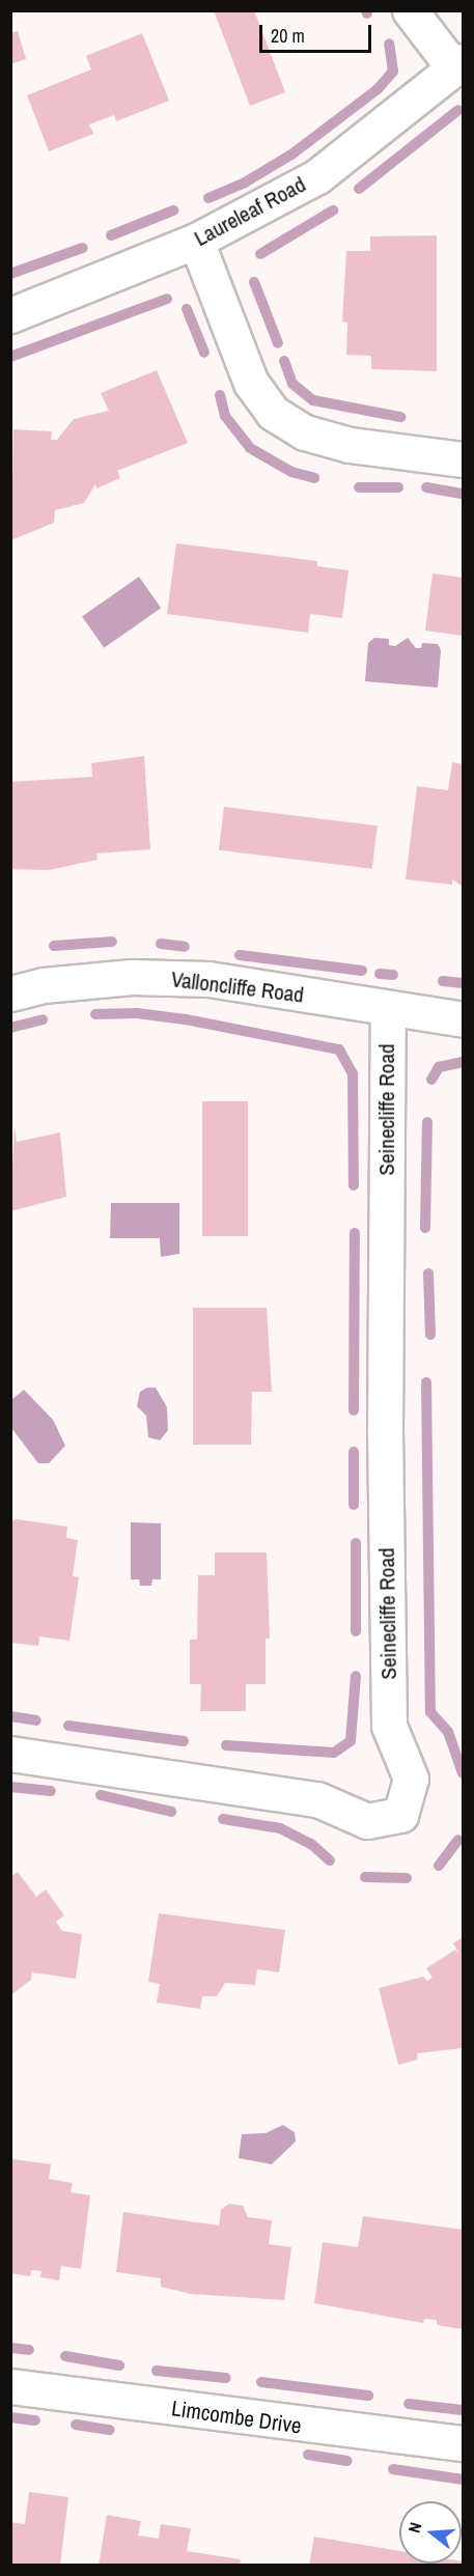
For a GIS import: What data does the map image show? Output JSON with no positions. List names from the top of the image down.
{
  "streets": {
    "street": [
      "Laureleaf Road",
      "Valloncliffe Road",
      "Seinecliffe Road",
      "Limcombe Drive"
    ]
  },
  "crossings": [
    ["Valloncliffe Road", "Seinecliffe Road"]
  ],
  "scale_bar": "20 m",
  "north": "left"
}
